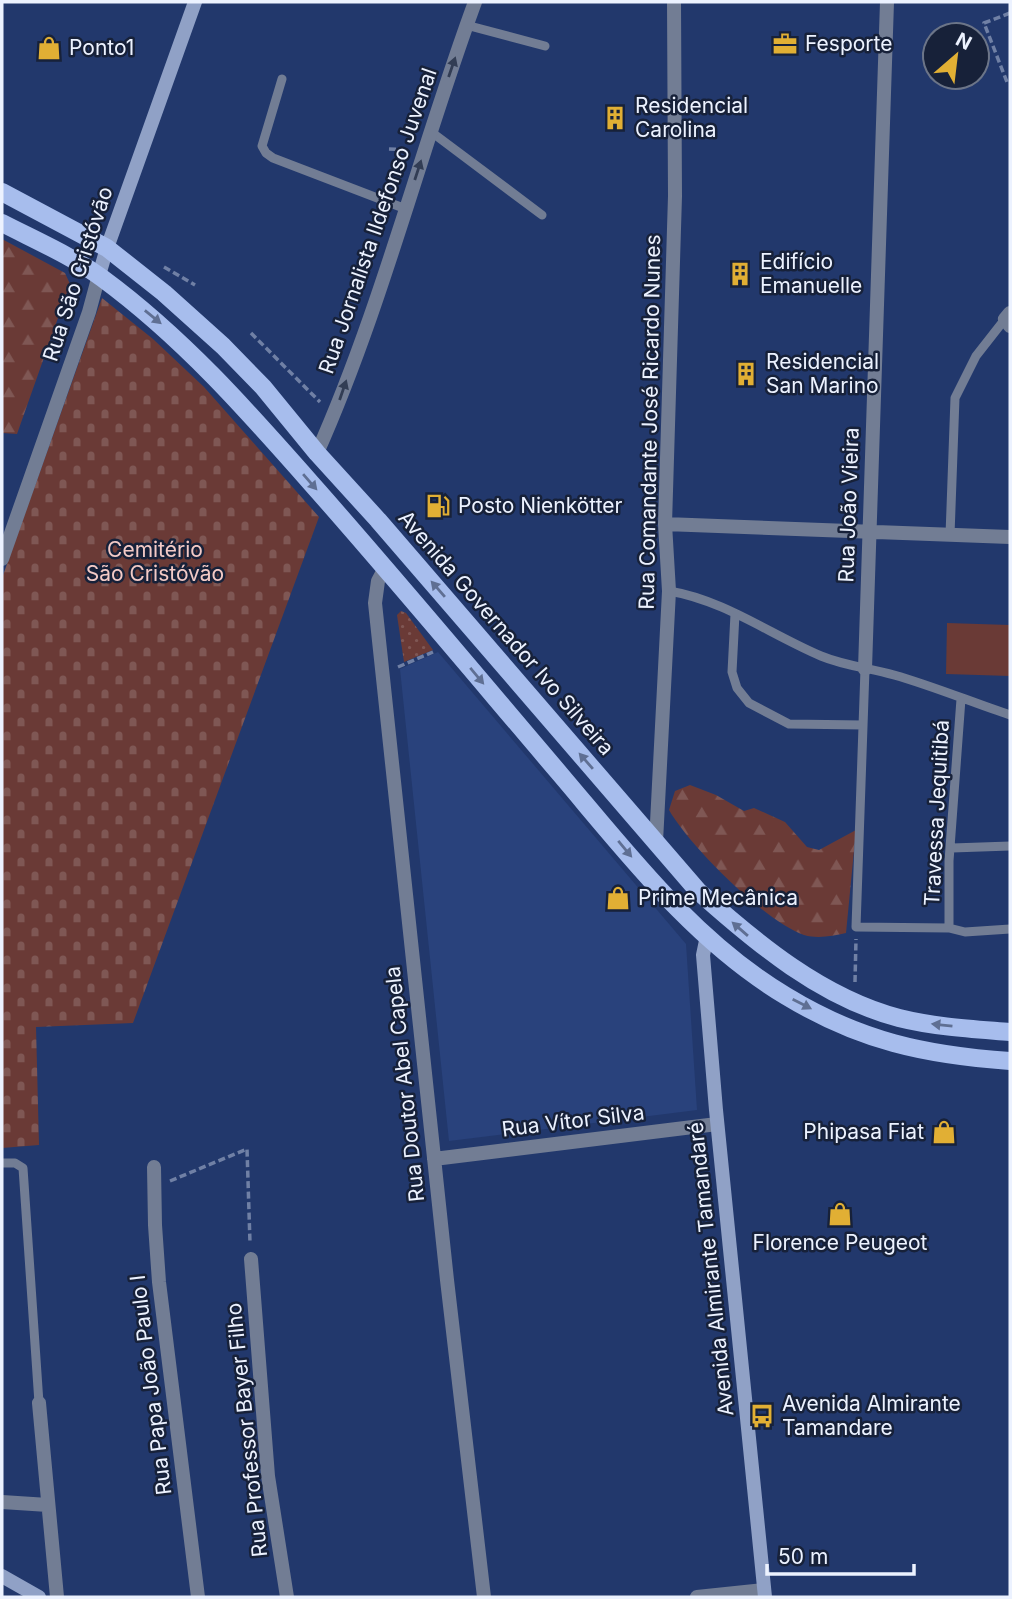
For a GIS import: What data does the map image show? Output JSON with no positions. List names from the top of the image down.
{
  "streets": {
    "main road": ["Rua São Cristóvão", "Avenida Governador Ivo Silveira", "Avenida Almirante Tamandaré"],
    "street": [
      "Rua Jornalista Ildefonso Juvenal",
      "Rua Comandante José Ricardo Nunes",
      "Rua João Vieira",
      "Rua Doutor Abel Capela",
      "Rua Vítor Silva",
      "Rua Papa João Paulo I",
      "Rua Professor Bayer Filho"
    ],
    "lane": ["Travessa Jequitibá"]
  },
  "crossings": [
    ["Rua Jornalista Ildefonso Juvenal", "Avenida Governador Ivo Silveira"],
    ["Rua São Cristóvão", "Avenida Governador Ivo Silveira"],
    ["Rua Comandante José Ricardo Nunes", "Avenida Governador Ivo Silveira"],
    ["Rua Doutor Abel Capela", "Rua Vítor Silva"],
    ["Rua Vítor Silva", "Avenida Almirante Tamandaré"]
  ],
  "one_way": ["Rua Jornalista Ildefonso Juvenal"],
  "parks": ["Cemitério São Cristóvão"],
  "places": {
    "office": ["Fesporte"],
    "shop": [
      "Ponto1",
      "Prime Mecânica",
      "Phipasa Fiat",
      "Florence Peugeot"
    ],
    "building": ["Residencial Carolina", "Edifício Emanuelle", "Residencial San Marino"],
    "fuel station": ["Posto Nienkötter"],
    "bus stop": ["Avenida Almirante Tamandare"]
  },
  "scale_bar": "50 m",
  "north": "top right"
}
